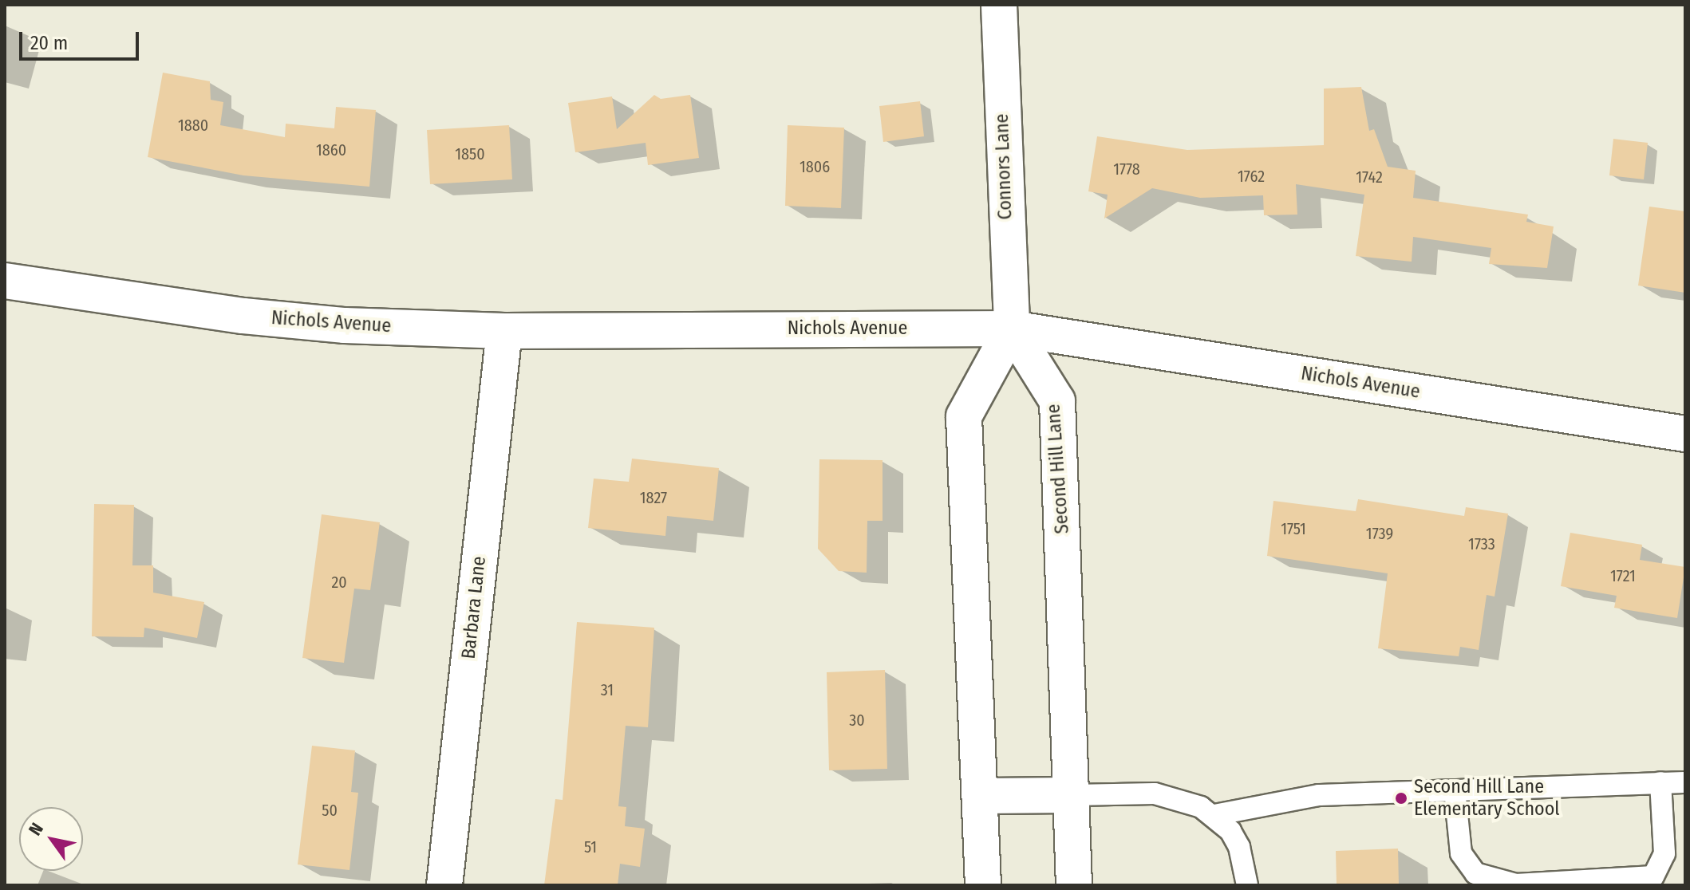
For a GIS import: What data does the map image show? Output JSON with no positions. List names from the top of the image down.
{
  "streets": {
    "street": [
      "Connors Lane",
      "Nichols Avenue",
      "Second Hill Lane",
      "Barbara Lane"
    ]
  },
  "crossings": [
    ["Connors Lane", "Nichols Avenue"],
    ["Connors Lane", "Second Hill Lane"],
    ["Nichols Avenue", "Second Hill Lane"],
    ["Nichols Avenue", "Barbara Lane"]
  ],
  "places": ["Second Hill Lane Elementary School"],
  "house_numbers": [
    "1880",
    "1860",
    "1850",
    "1806",
    "1778",
    "1762",
    "1742",
    "1827",
    "1751",
    "1739",
    "1733",
    "1721",
    "20",
    "31",
    "30",
    "50",
    "51"
  ],
  "scale_bar": "20 m",
  "north": "top left"
}
